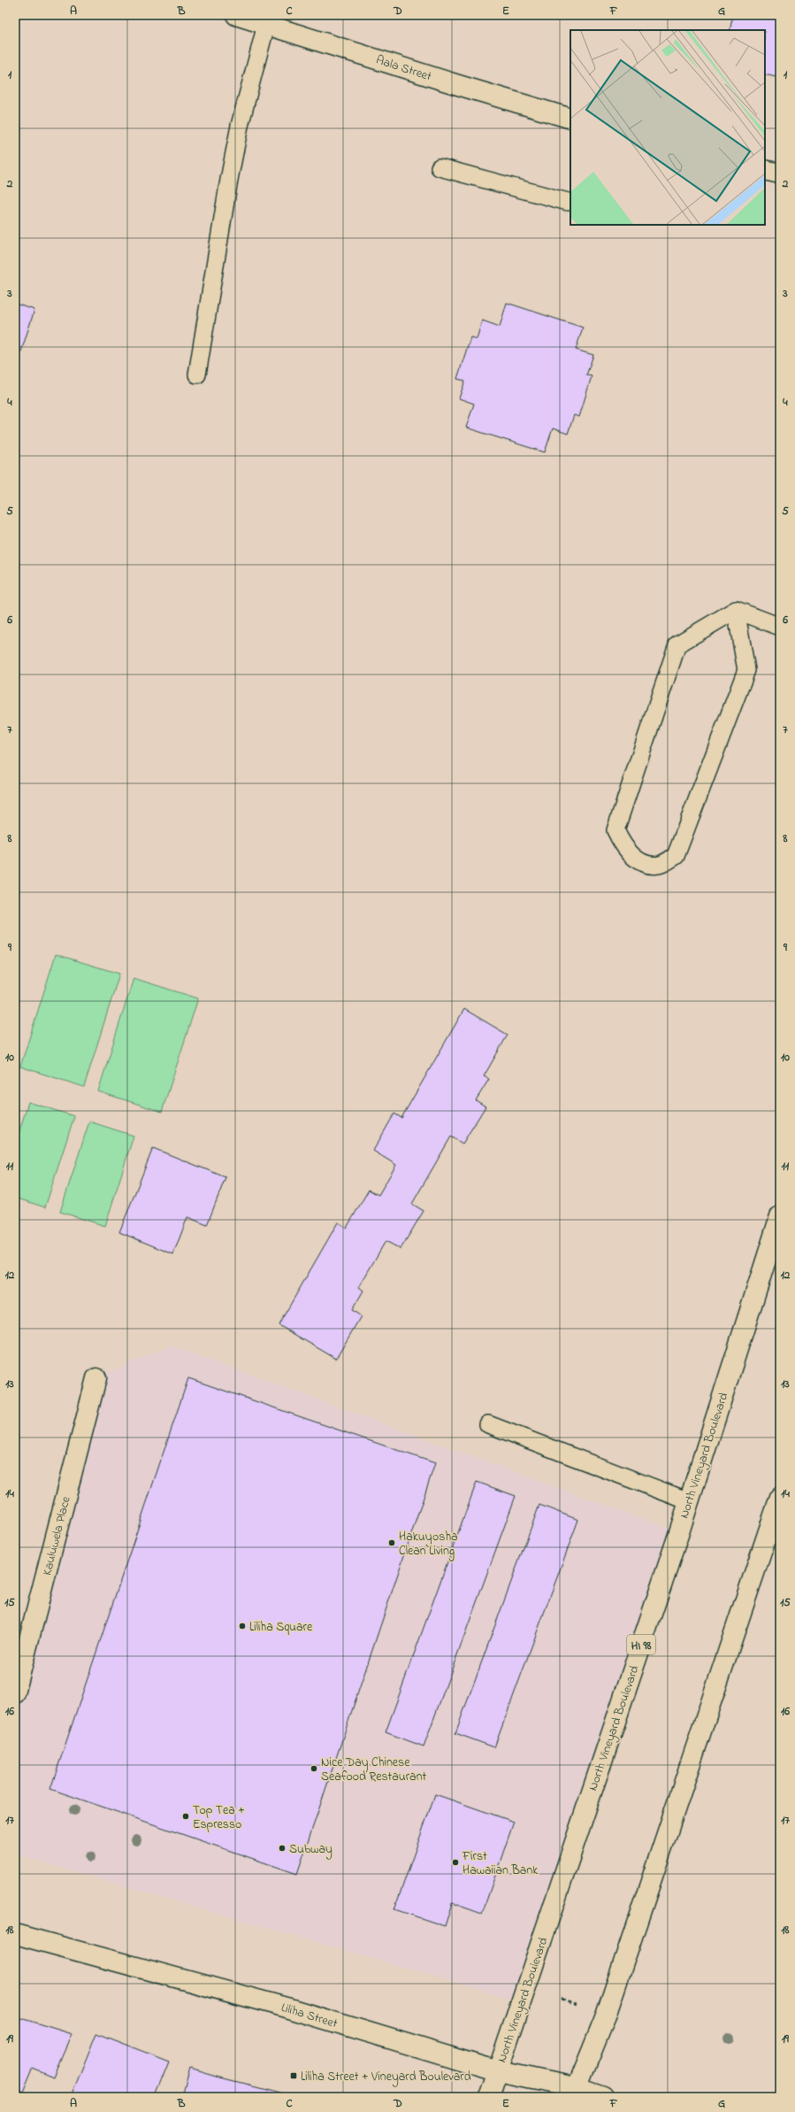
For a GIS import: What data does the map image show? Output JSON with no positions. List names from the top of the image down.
{
  "streets": {
    "main road": [
      "Aala Street",
      "North Vineyard Boulevard",
      "Kauluwela Place",
      "HI 98",
      "Liliha Street"
    ]
  },
  "crossings": [
    ["North Vineyard Boulevard", "Liliha Street"]
  ],
  "places": {
    "other": [
      "Hakuyosha Clean Living",
      "Liliha Square",
      "Nice Day Chinese Seafood Restaurant",
      "Top Tea + Espresso",
      "Subway",
      "First Hawaiian Bank"
    ],
    "transit": ["Liliha Street + Vineyard Boulevard"]
  },
  "grid": {
    "columns": [
      "A",
      "B",
      "C",
      "D",
      "E",
      "F",
      "G"
    ],
    "rows": [
      "1",
      "2",
      "3",
      "4",
      "5",
      "6",
      "7",
      "8",
      "9",
      "10",
      "11",
      "12",
      "13",
      "14",
      "15",
      "16",
      "17",
      "18",
      "19"
    ]
  }
}
